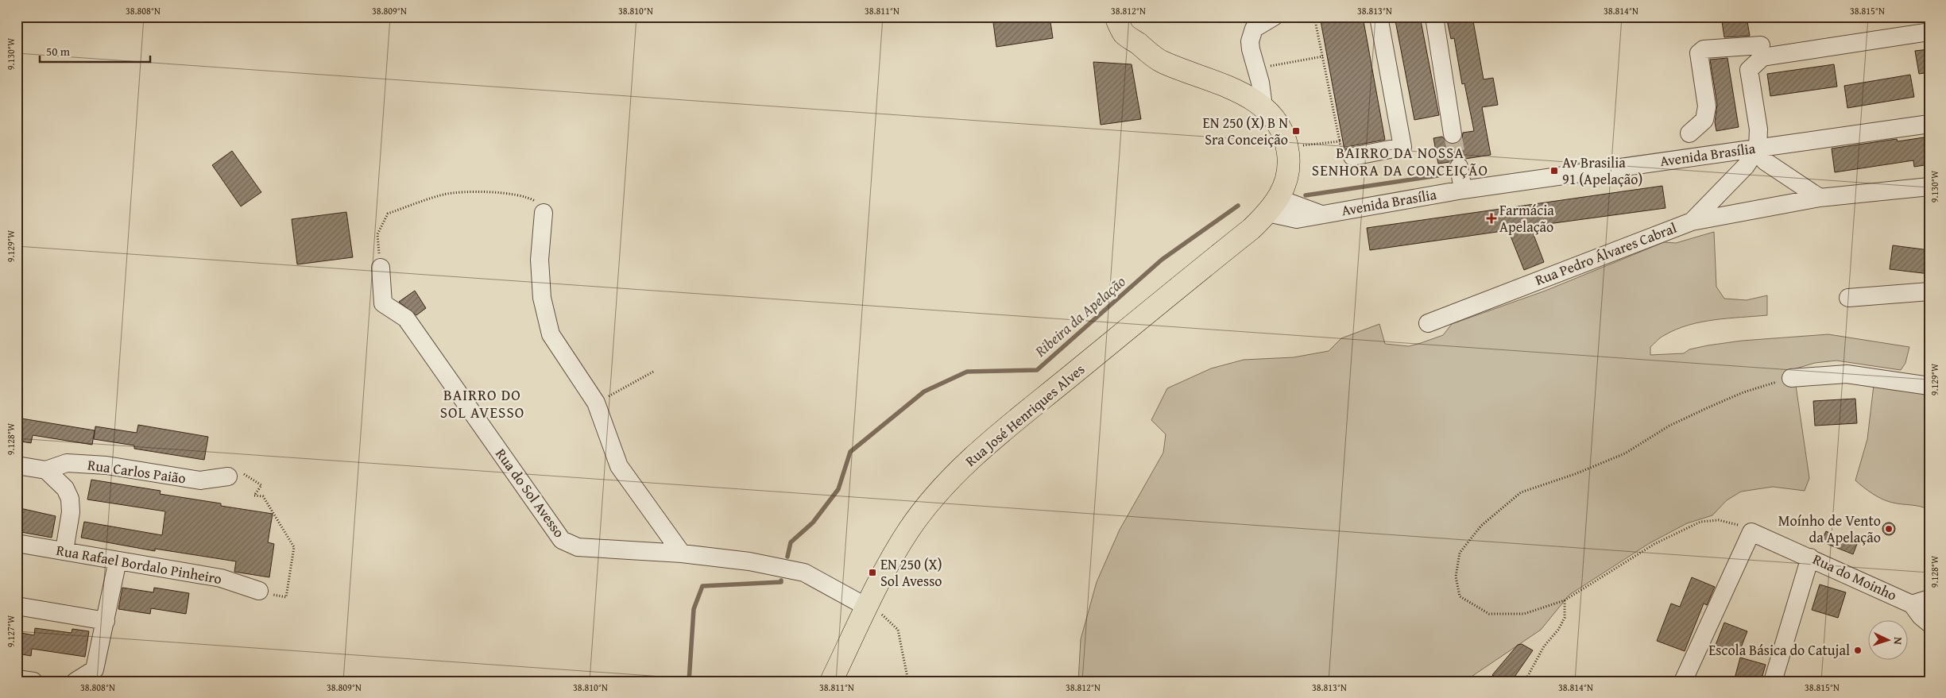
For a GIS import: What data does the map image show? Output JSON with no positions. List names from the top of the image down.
{
  "streets": {
    "main road": ["Rua José Henriques Alves"],
    "street": [
      "Avenida Brasília",
      "Rua Pedro Álvares Cabral",
      "Rua Carlos Paião",
      "Rua do Sol Avesso",
      "Rua Rafael Bordalo Pinheiro",
      "Rua do Moinho"
    ]
  },
  "crossings": [
    ["Avenida Brasília", "Rua Pedro Álvares Cabral"],
    ["Avenida Brasília", "Rua José Henriques Alves"],
    ["Rua José Henriques Alves", "Rua do Sol Avesso"]
  ],
  "districts": ["BAIRRO DA NOSSA SENHORA DA CONCEIÇÃO", "BAIRRO DO SOL AVESSO"],
  "water": ["Ribeira da Apelação"],
  "places": {
    "transit": ["EN 250 (X) B N Sra Conceição", "Av Brasilia 91 (Apelação)", "EN 250 (X) Sol Avesso"],
    "health": ["Farmácia Apelação"],
    "other": ["Moínho de Vento da Apelação", "Escola Básica do Catujal"]
  },
  "scale_bar": "50 m",
  "north": "right",
  "coordinates": [
    "38.808°N",
    "38.809°N",
    "38.810°N",
    "38.811°N",
    "38.812°N",
    "38.813°N",
    "38.814°N",
    "38.815°N",
    "9.130°W",
    "9.129°W",
    "9.128°W",
    "9.127°W"
  ]
}
